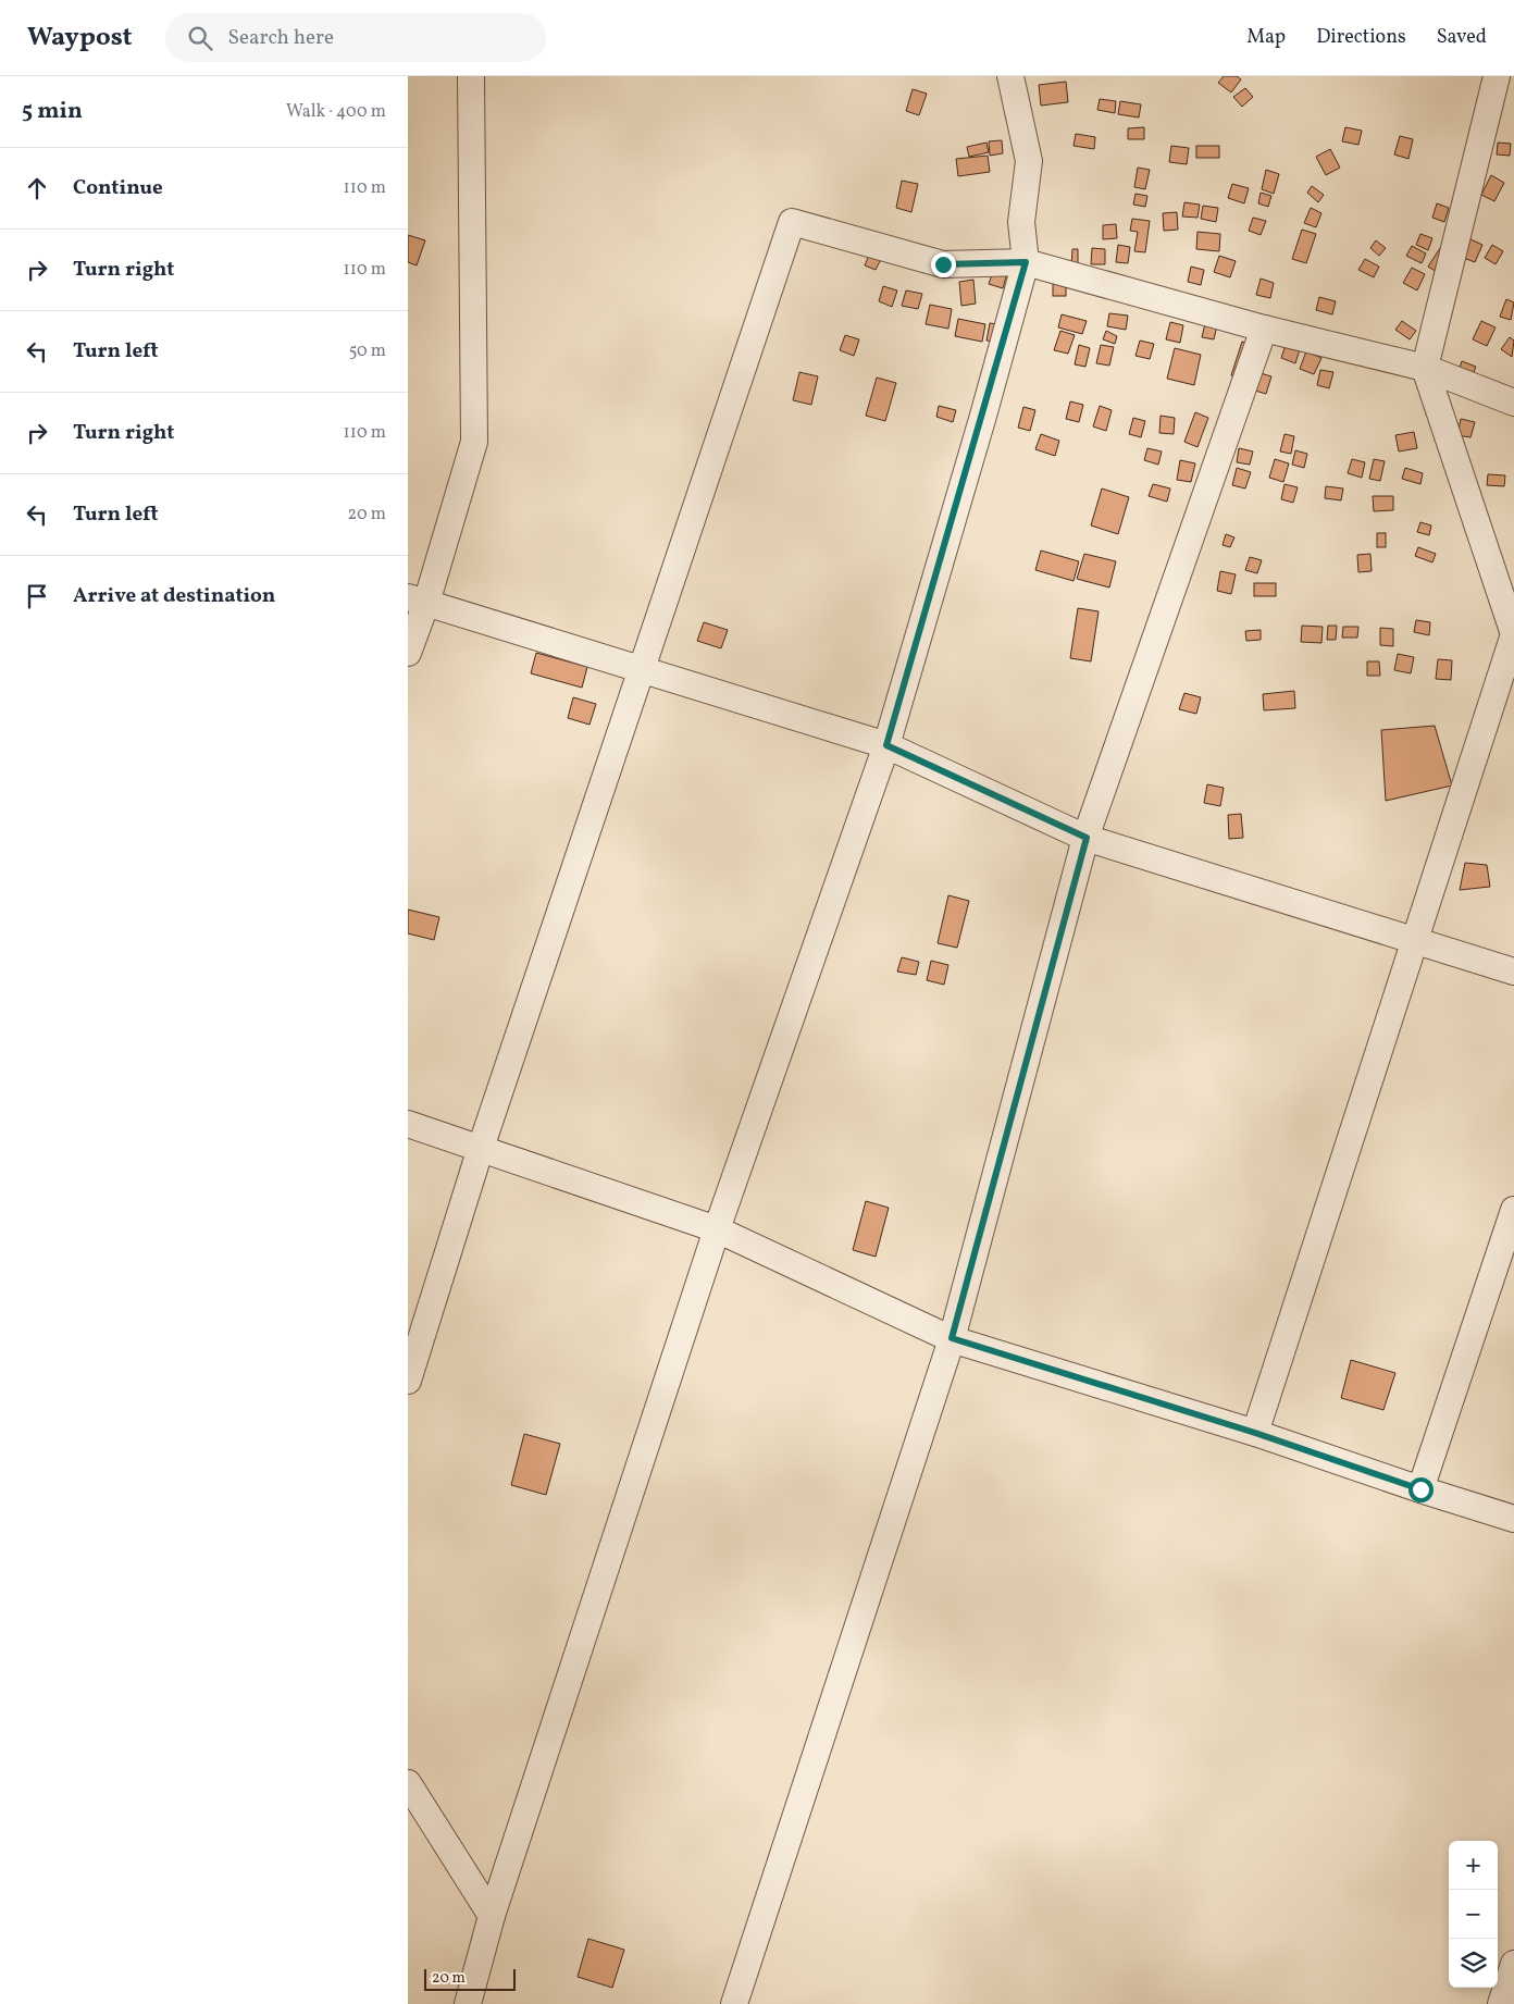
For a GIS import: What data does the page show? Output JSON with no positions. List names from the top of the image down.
{
  "scale_bar": "20 m",
  "page": {
    "header": "Waypost",
    "search": "Search here",
    "nav": ["Map", "Directions", "Saved"],
    "heading": ["5 min", "Walk · 400 m"],
    "list": [
      ["Continue", "110 m"],
      ["Turn right", "110 m"],
      ["Turn left", "50 m"],
      ["Turn right", "110 m"],
      ["Turn left", "20 m"],
      "Arrive at destination"
    ],
    "map_buttons": ["+", "−"],
    "scale": "20 m"
  }
}
